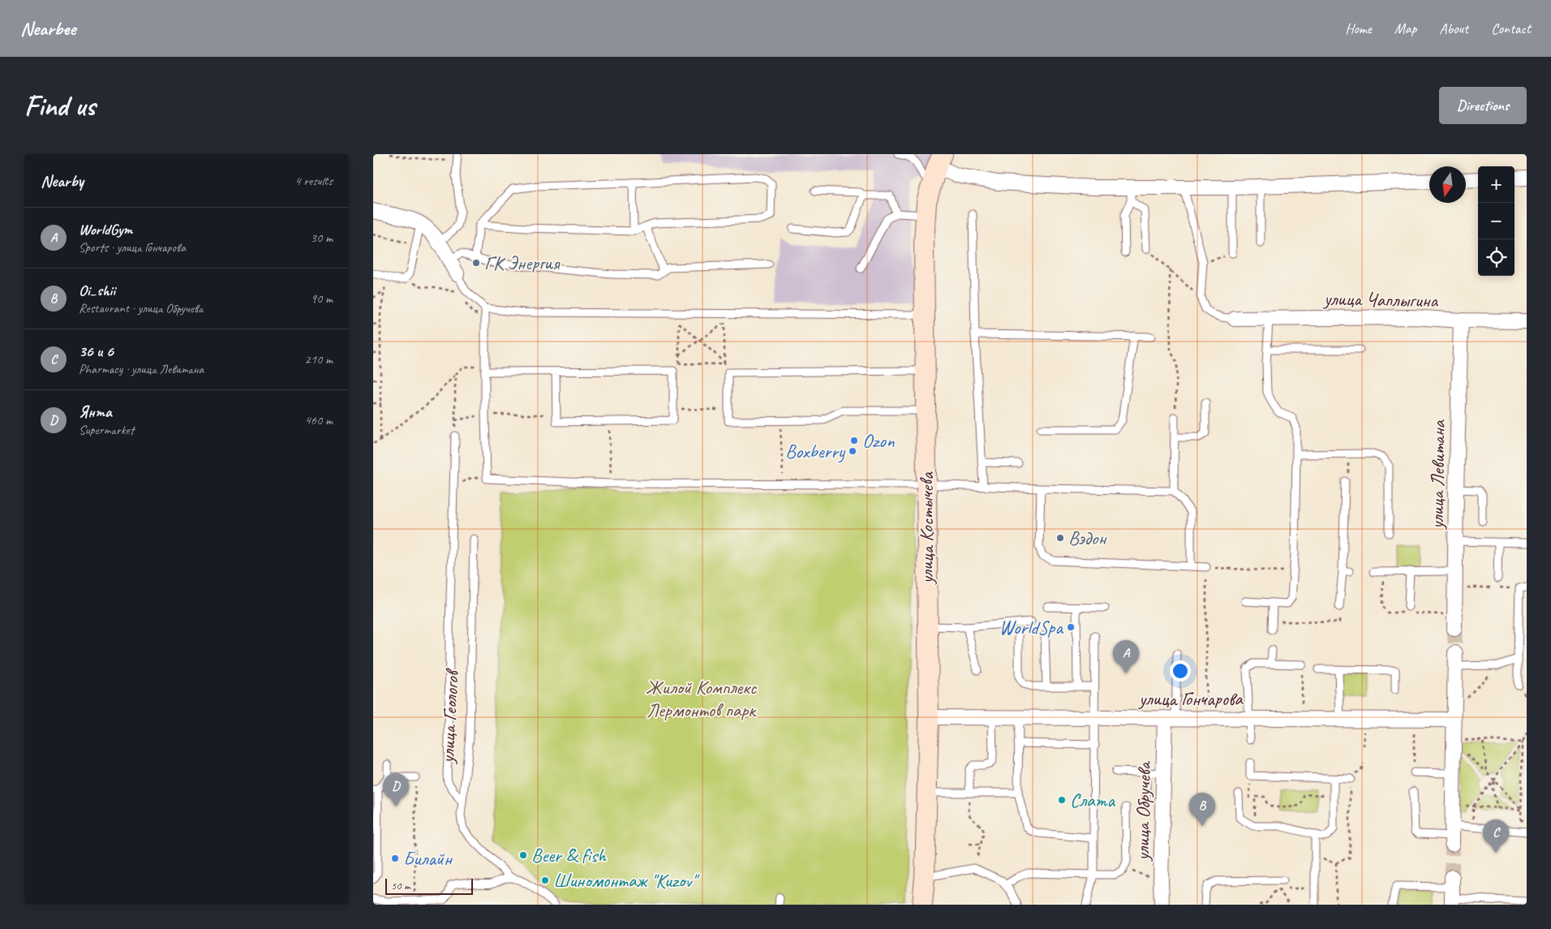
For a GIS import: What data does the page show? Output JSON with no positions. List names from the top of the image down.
{
  "streets": {
    "street": [
      "улица Чаплыгина",
      "улица Левитана",
      "улица Костычева",
      "улица Гончарова",
      "улица Обручева"
    ],
    "lane": ["улица Геологов"]
  },
  "crossings": [
    ["улица Чаплыгина", "улица Левитана"],
    ["улица Костычева", "улица Гончарова"],
    ["улица Гончарова", "улица Обручева"]
  ],
  "parks": ["Жилой Комплекс Лермонтов парк"],
  "places": [
    "ГК Энергия",
    "Ozon",
    "Boxberry",
    "Вэдон",
    "WorldSpa",
    "Слата",
    "Beer & fish",
    "Билайн",
    "Шиномонтаж \"Kuzov\""
  ],
  "scale_bar": "50 m",
  "north": "bottom",
  "page": {
    "header": "Nearbee",
    "nav": [
      "Home",
      "Map",
      "About",
      "Contact"
    ],
    "buttons": "Directions",
    "title": "Find us",
    "heading": ["Nearby", "4 results"],
    "map_buttons": ["+", "−"],
    "list": [
      {
        "mark": "A",
        "name": "WorldGym",
        "note": "Sports · улица Гончарова",
        "value": "30 m"
      },
      {
        "mark": "B",
        "name": "Oi_shii",
        "note": "Restaurant · улица Обручева",
        "value": "90 m"
      },
      {
        "mark": "C",
        "name": "36 и 6",
        "note": "Pharmacy · улица Левитана",
        "value": "210 m"
      },
      {
        "mark": "D",
        "name": "Янта",
        "note": "Supermarket",
        "value": "460 m"
      }
    ],
    "pins": [
      "A",
      "D",
      "B",
      "C"
    ],
    "scale": "50 m"
  }
}
